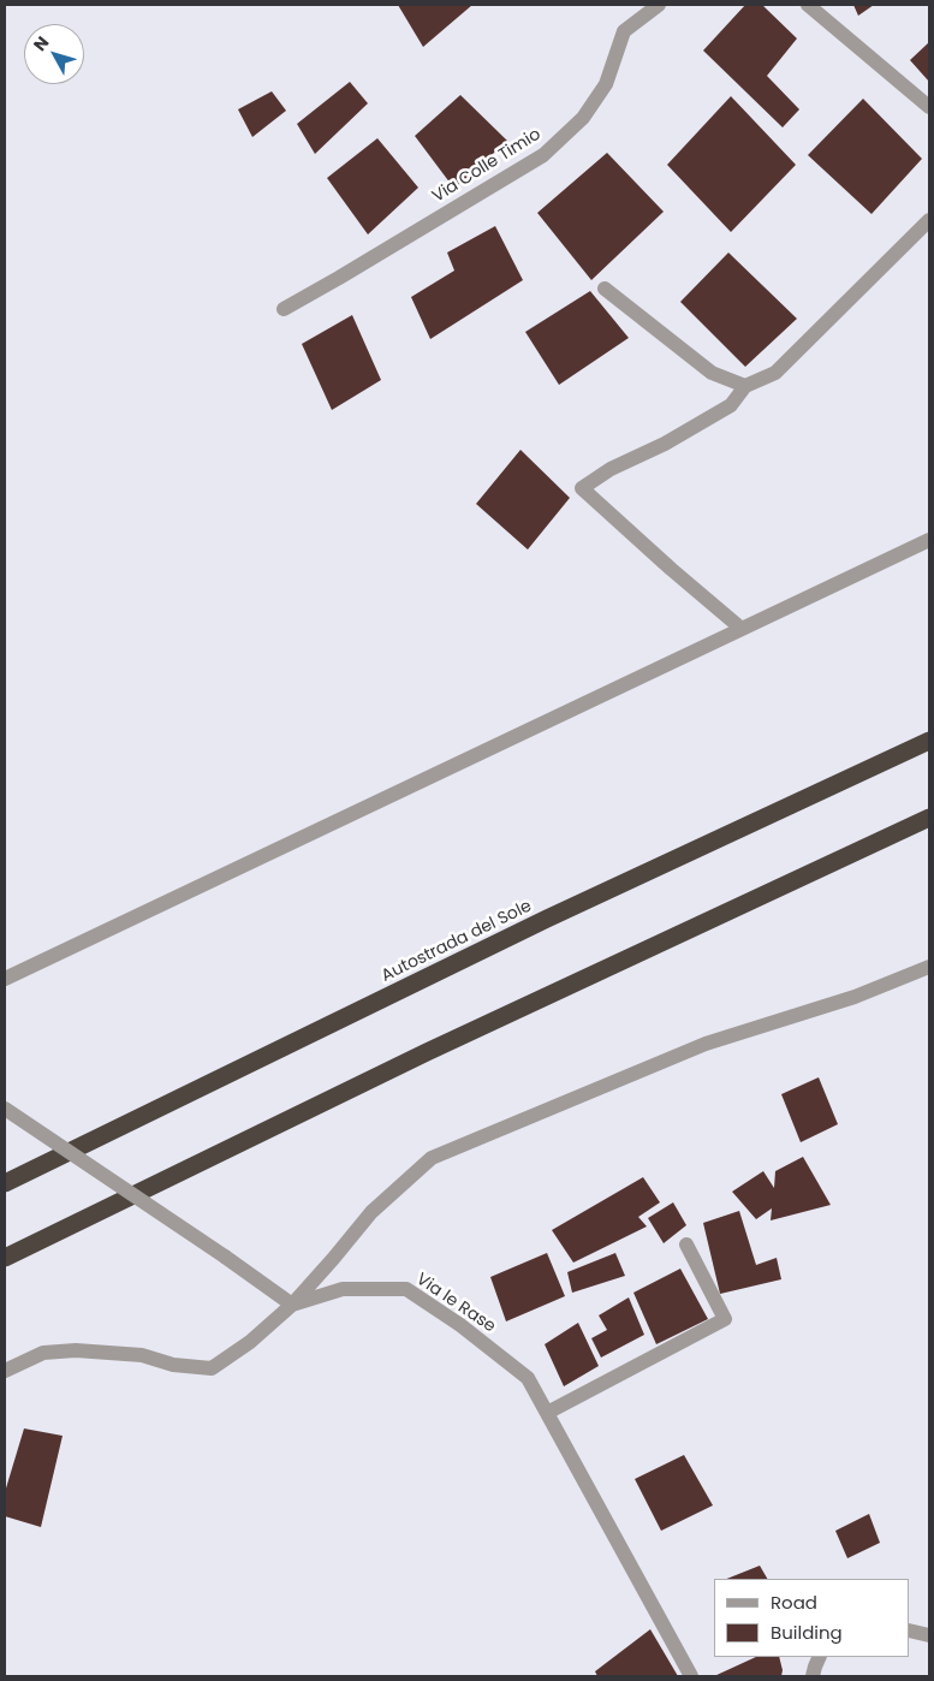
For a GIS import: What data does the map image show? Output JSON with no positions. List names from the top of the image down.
{
  "streets": {
    "highway": ["Autostrada del Sole"],
    "street": ["Via Colle Timio", "Via le Rase"]
  },
  "legend": ["Road", "Building"],
  "north": "top left"
}
